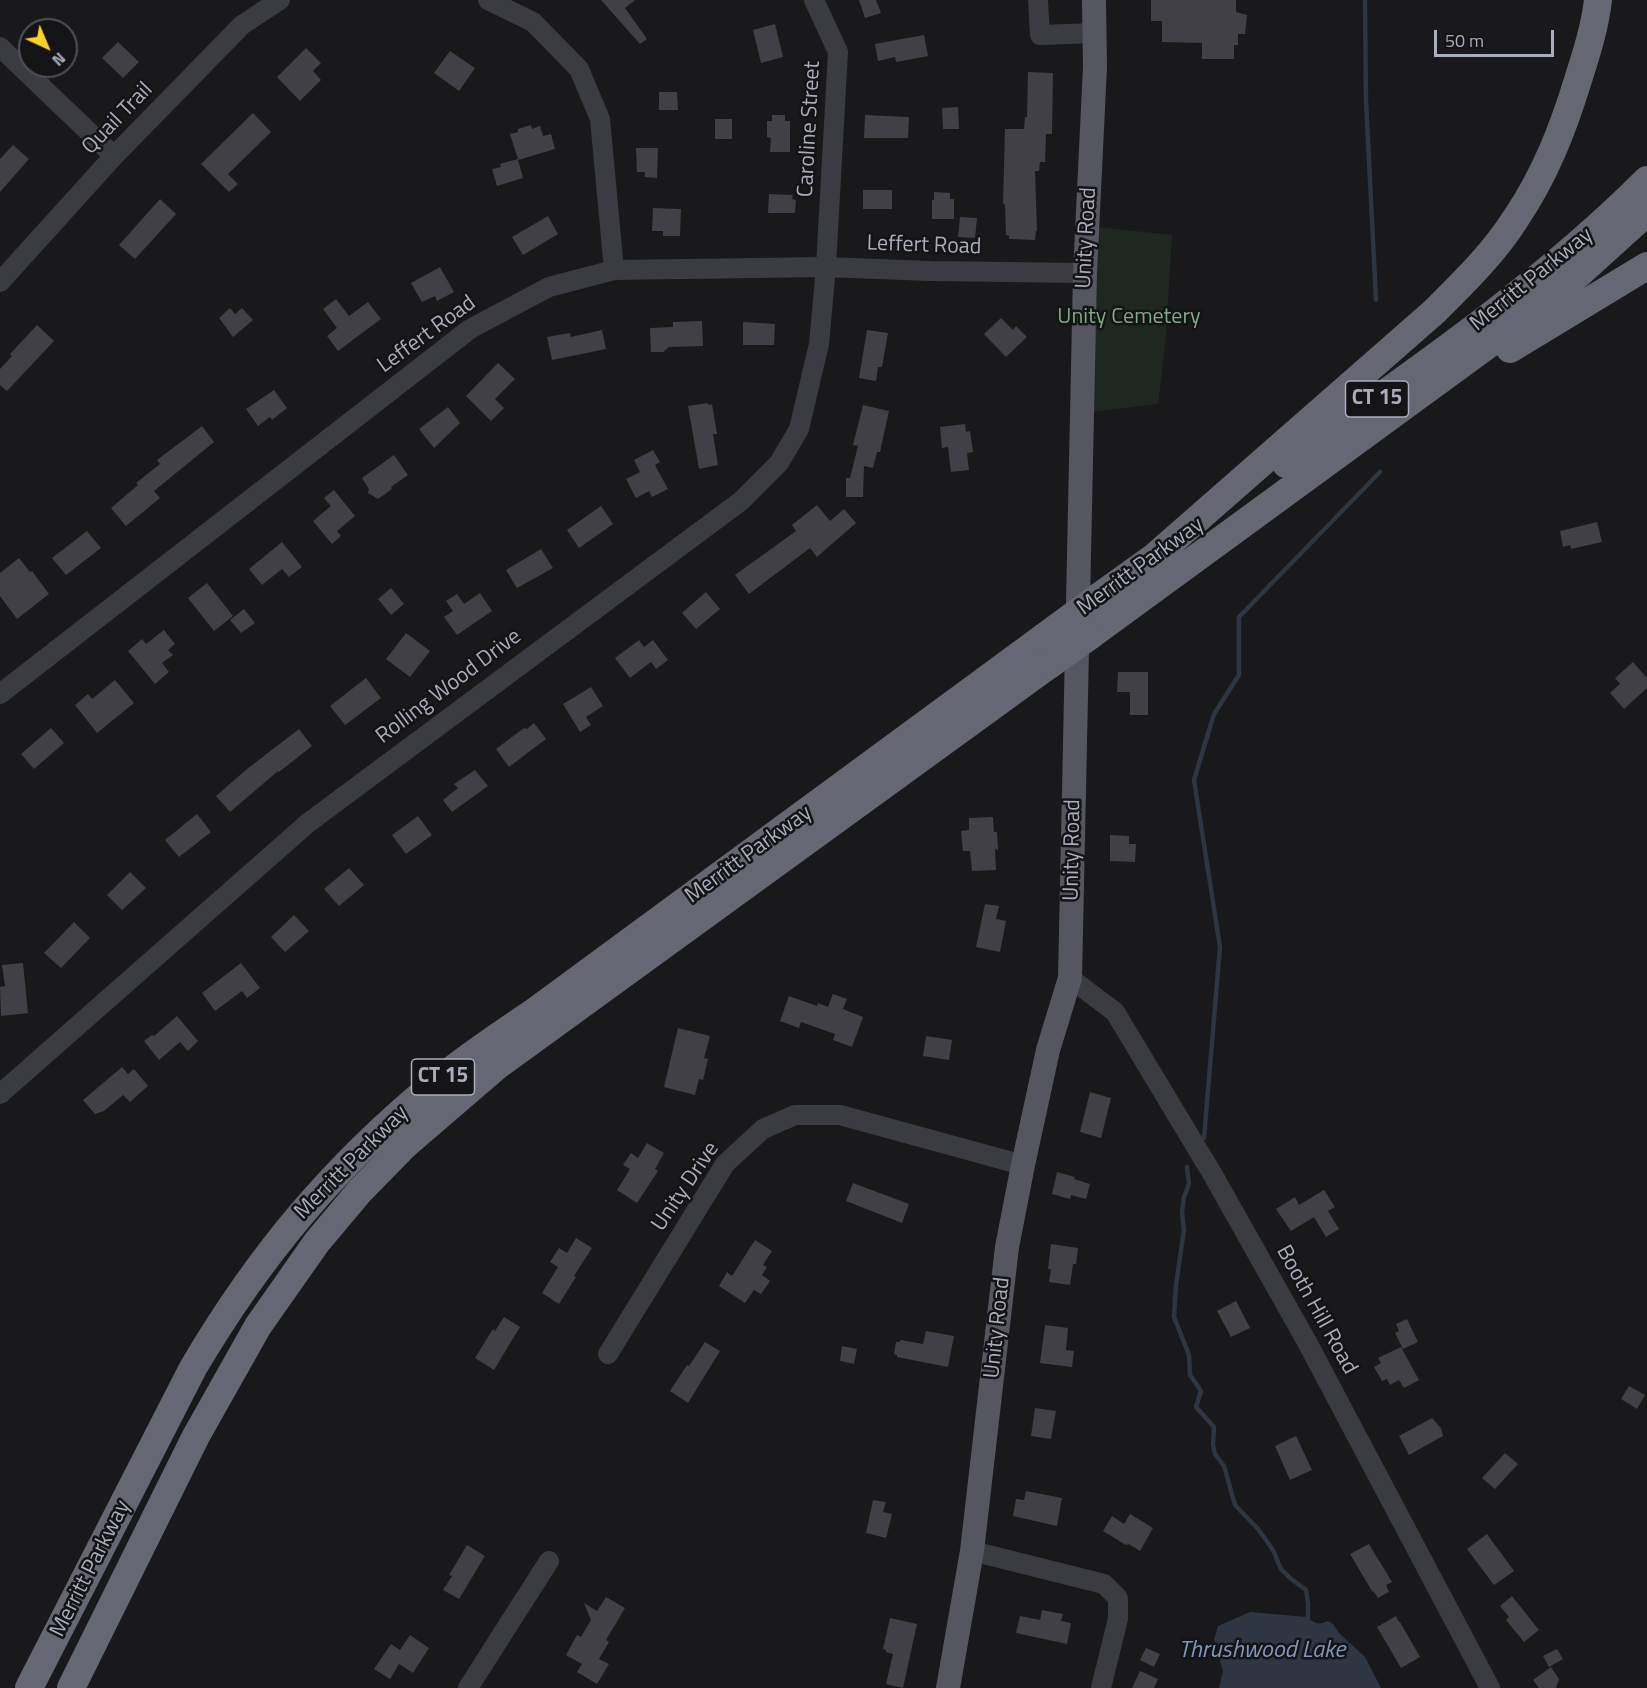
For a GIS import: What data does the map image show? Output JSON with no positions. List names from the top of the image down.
{
  "streets": {
    "highway": ["Merritt Parkway", "CT 15"],
    "main road": ["Unity Road"],
    "street": [
      "Quail Trail",
      "Caroline Street",
      "Leffert Road",
      "Rolling Wood Drive",
      "Unity Drive",
      "Booth Hill Road"
    ]
  },
  "crossings": [
    ["Caroline Street", "Leffert Road"],
    ["Caroline Street", "Rolling Wood Drive"],
    ["Unity Road", "Leffert Road"],
    ["Unity Road", "Unity Drive"],
    ["Unity Road", "Booth Hill Road"],
    ["Leffert Road", "Rolling Wood Drive"]
  ],
  "water": ["Thrushwood Lake"],
  "parks": ["Unity Cemetery"],
  "scale_bar": "50 m",
  "north": "bottom right"
}
